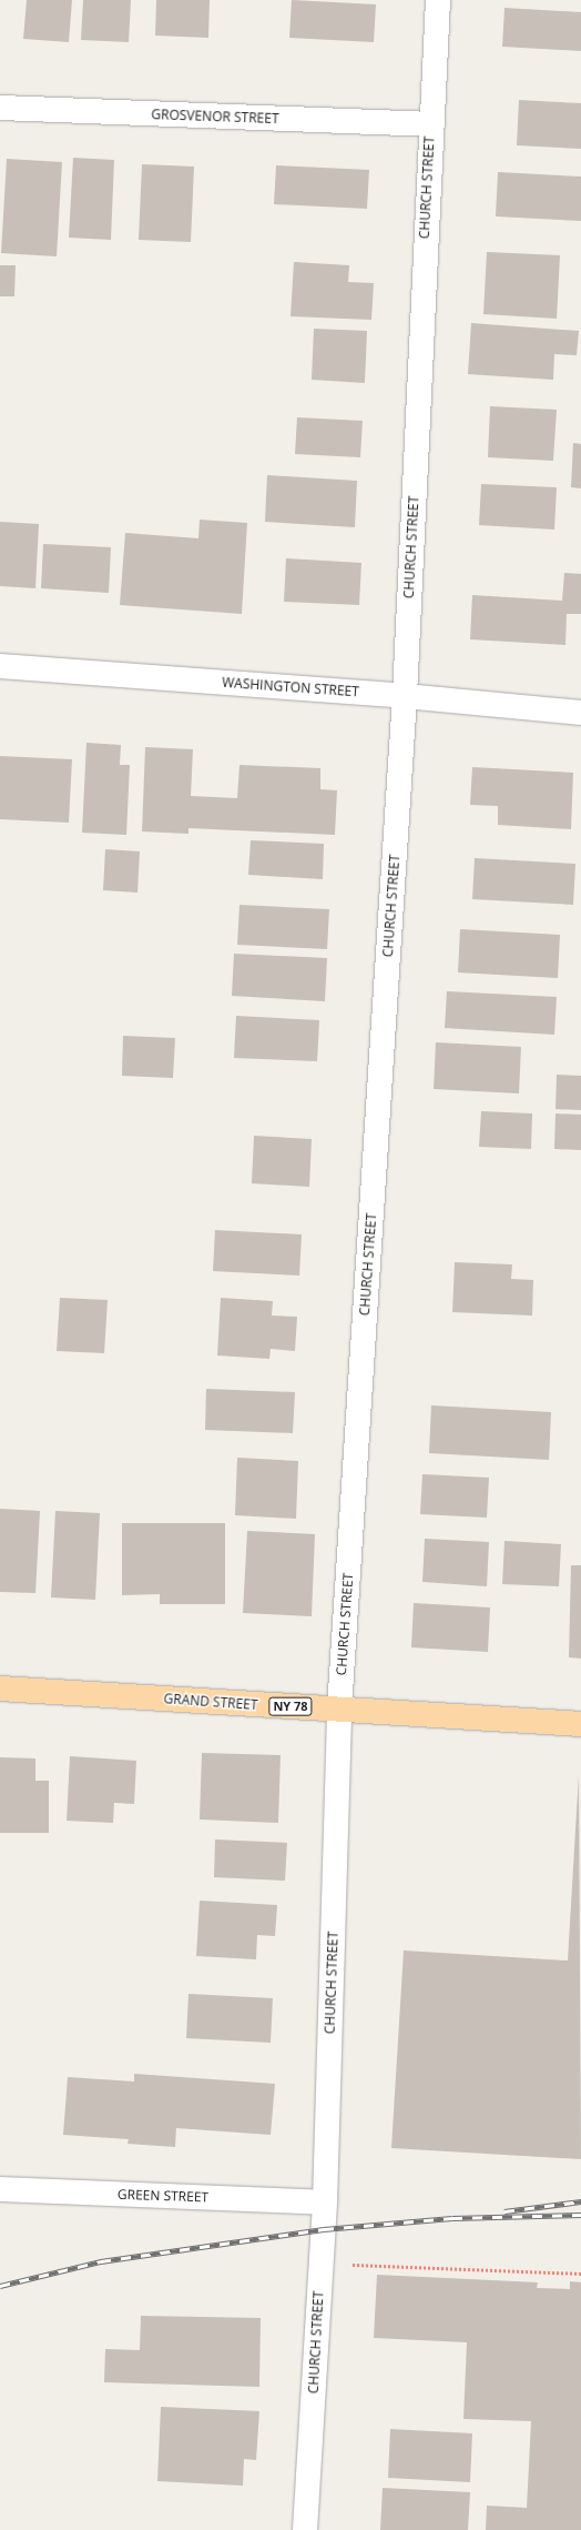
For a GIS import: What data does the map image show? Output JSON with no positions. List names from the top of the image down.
{
  "streets": {
    "main road": ["GRAND STREET", "NY 78"],
    "street": [
      "GROSVENOR STREET",
      "CHURCH STREET",
      "WASHINGTON STREET",
      "GREEN STREET"
    ]
  },
  "crossings": [
    ["GROSVENOR STREET", "CHURCH STREET"],
    ["CHURCH STREET", "WASHINGTON STREET"],
    ["CHURCH STREET", "GRAND STREET"],
    ["CHURCH STREET", "GREEN STREET"]
  ]
}
